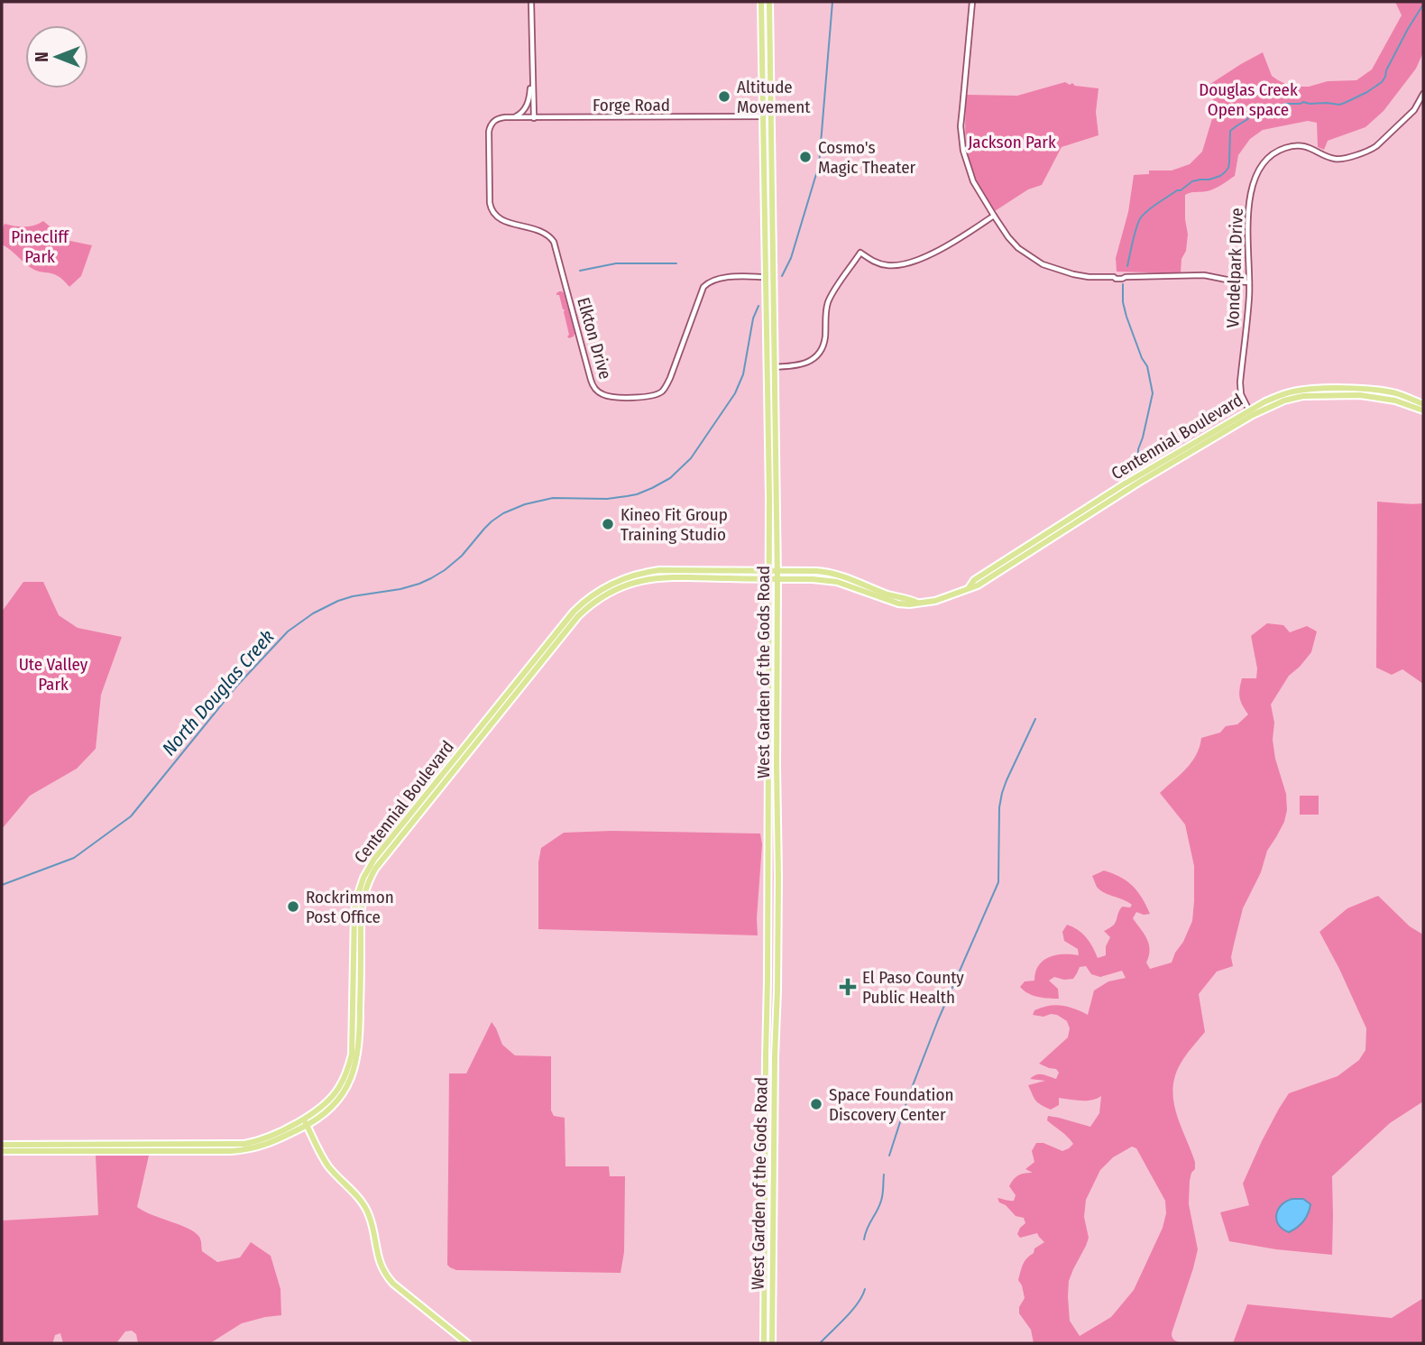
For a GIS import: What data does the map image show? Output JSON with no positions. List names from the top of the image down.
{
  "streets": {
    "main road": ["Centennial Boulevard", "West Garden of the Gods Road"],
    "street": ["Forge Road", "Vondelpark Drive", "Elkton Drive"]
  },
  "crossings": [
    ["Forge Road", "Elkton Drive"],
    ["Forge Road", "West Garden of the Gods Road"],
    ["Vondelpark Drive", "Centennial Boulevard"],
    ["Elkton Drive", "West Garden of the Gods Road"],
    ["Centennial Boulevard", "West Garden of the Gods Road"]
  ],
  "water": ["North Douglas Creek"],
  "parks": [
    "Douglas Creek Open space",
    "Jackson Park",
    "Pinecliff Park",
    "Ute Valley Park"
  ],
  "places": {
    "other": [
      "Altitude Movement",
      "Cosmo's Magic Theater",
      "Kineo Fit Group Training Studio",
      "Rockrimmon Post Office",
      "Space Foundation Discovery Center"
    ],
    "health": ["El Paso County Public Health"]
  },
  "north": "left"
}
